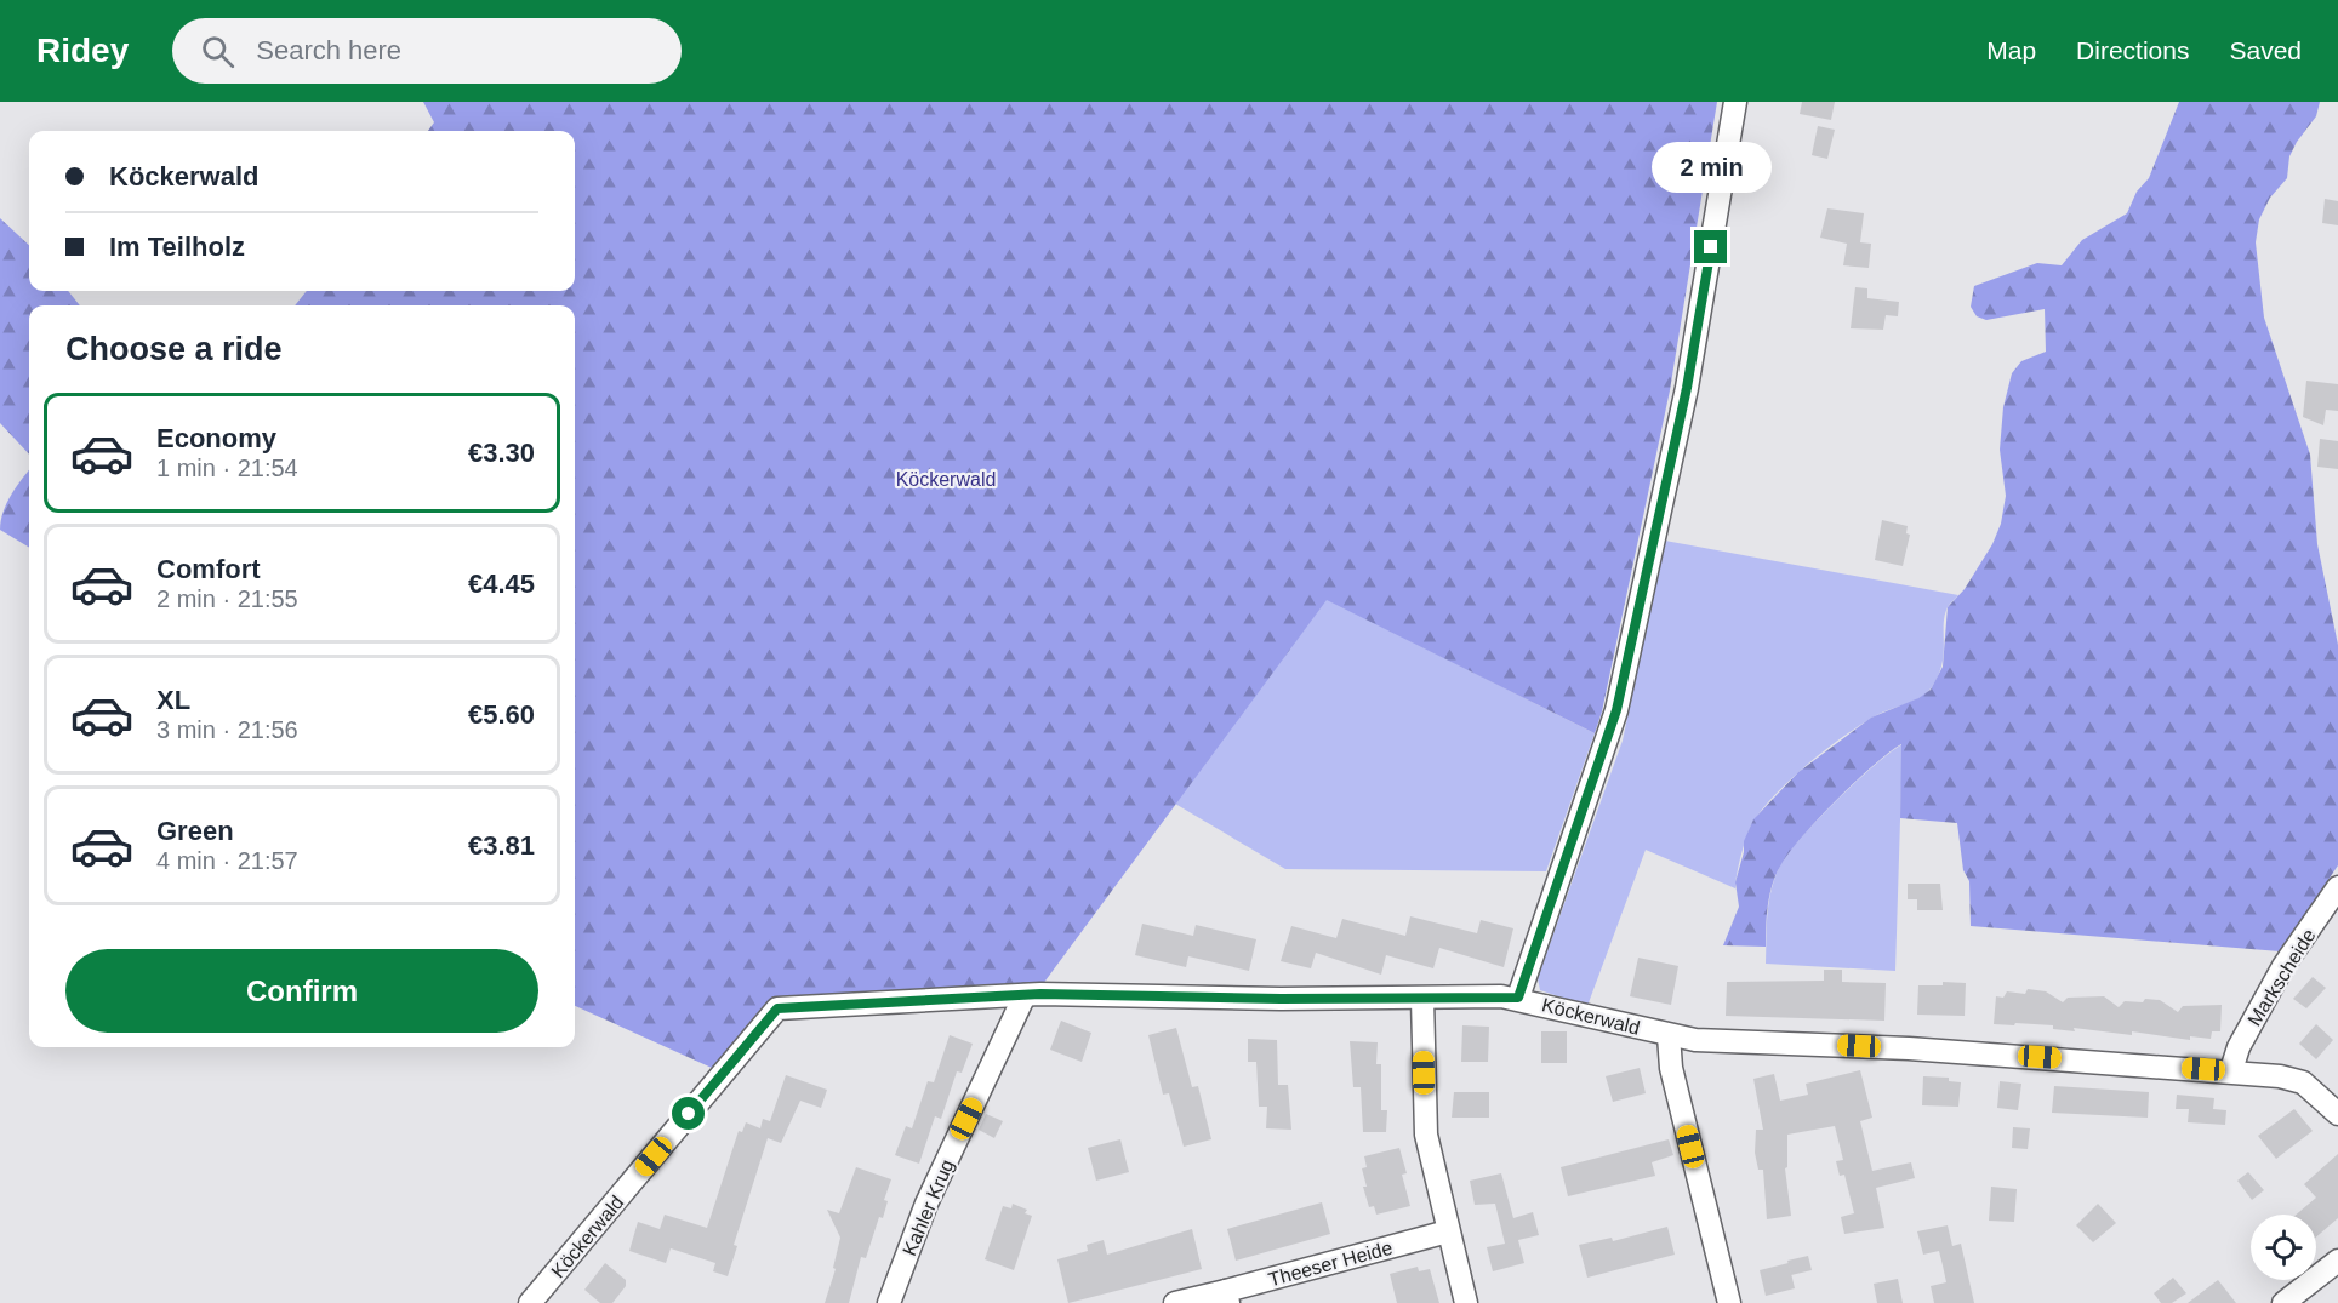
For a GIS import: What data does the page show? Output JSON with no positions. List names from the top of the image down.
{
  "streets": {
    "street": [
      "Markscheide",
      "Köckerwald",
      "Kahler Krug",
      "Theeser Heide"
    ]
  },
  "crossings": [
    ["Markscheide", "Köckerwald"],
    ["Köckerwald", "Kahler Krug"]
  ],
  "parks": ["Köckerwald"],
  "page": {
    "header": "Ridey",
    "search": "Search here",
    "nav": ["Map", "Directions", "Saved"],
    "banner": ["Köckerwald", "Im Teilholz"],
    "bubble": "2 min",
    "heading": "Choose a ride",
    "list": [
      {
        "name": "Economy",
        "note": "1 min · 21:54",
        "value": "€3.30"
      },
      {
        "name": "Comfort",
        "note": "2 min · 21:55",
        "value": "€4.45"
      },
      {
        "name": "XL",
        "note": "3 min · 21:56",
        "value": "€5.60"
      },
      {
        "name": "Green",
        "note": "4 min · 21:57",
        "value": "€3.81"
      }
    ],
    "buttons": "Confirm"
  }
}
